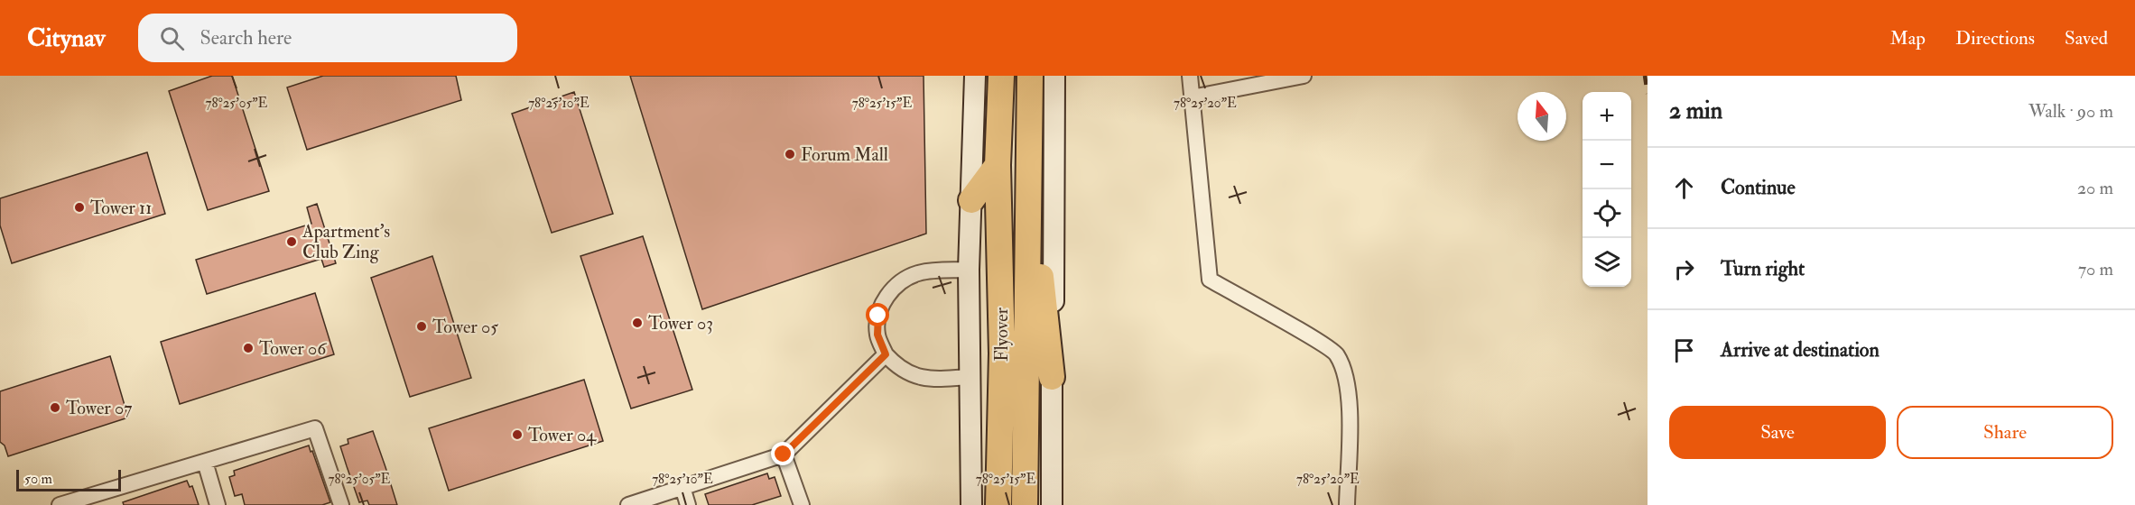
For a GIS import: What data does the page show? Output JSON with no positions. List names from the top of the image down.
{
  "streets": {
    "highway": ["Flyover"]
  },
  "places": [
    "Forum Mall",
    "Tower 11",
    "Apartment's Club Zing",
    "Tower 03",
    "Tower 05",
    "Tower 06",
    "Tower 07",
    "Tower 04"
  ],
  "scale_bar": "50 m",
  "north": "top",
  "page": {
    "header": "Citynav",
    "search": "Search here",
    "nav": ["Map", "Directions", "Saved"],
    "heading": ["2 min", "Walk · 90 m"],
    "map_buttons": ["+", "−"],
    "list": [
      ["Continue", "20 m"],
      ["Turn right", "70 m"],
      "Arrive at destination"
    ],
    "buttons": ["Save", "Share"],
    "scale": "50 m"
  },
  "coordinates": [
    "78°25'05\"E",
    "78°25'10\"E",
    "78°25'15\"E",
    "78°25'20\"E"
  ]
}
